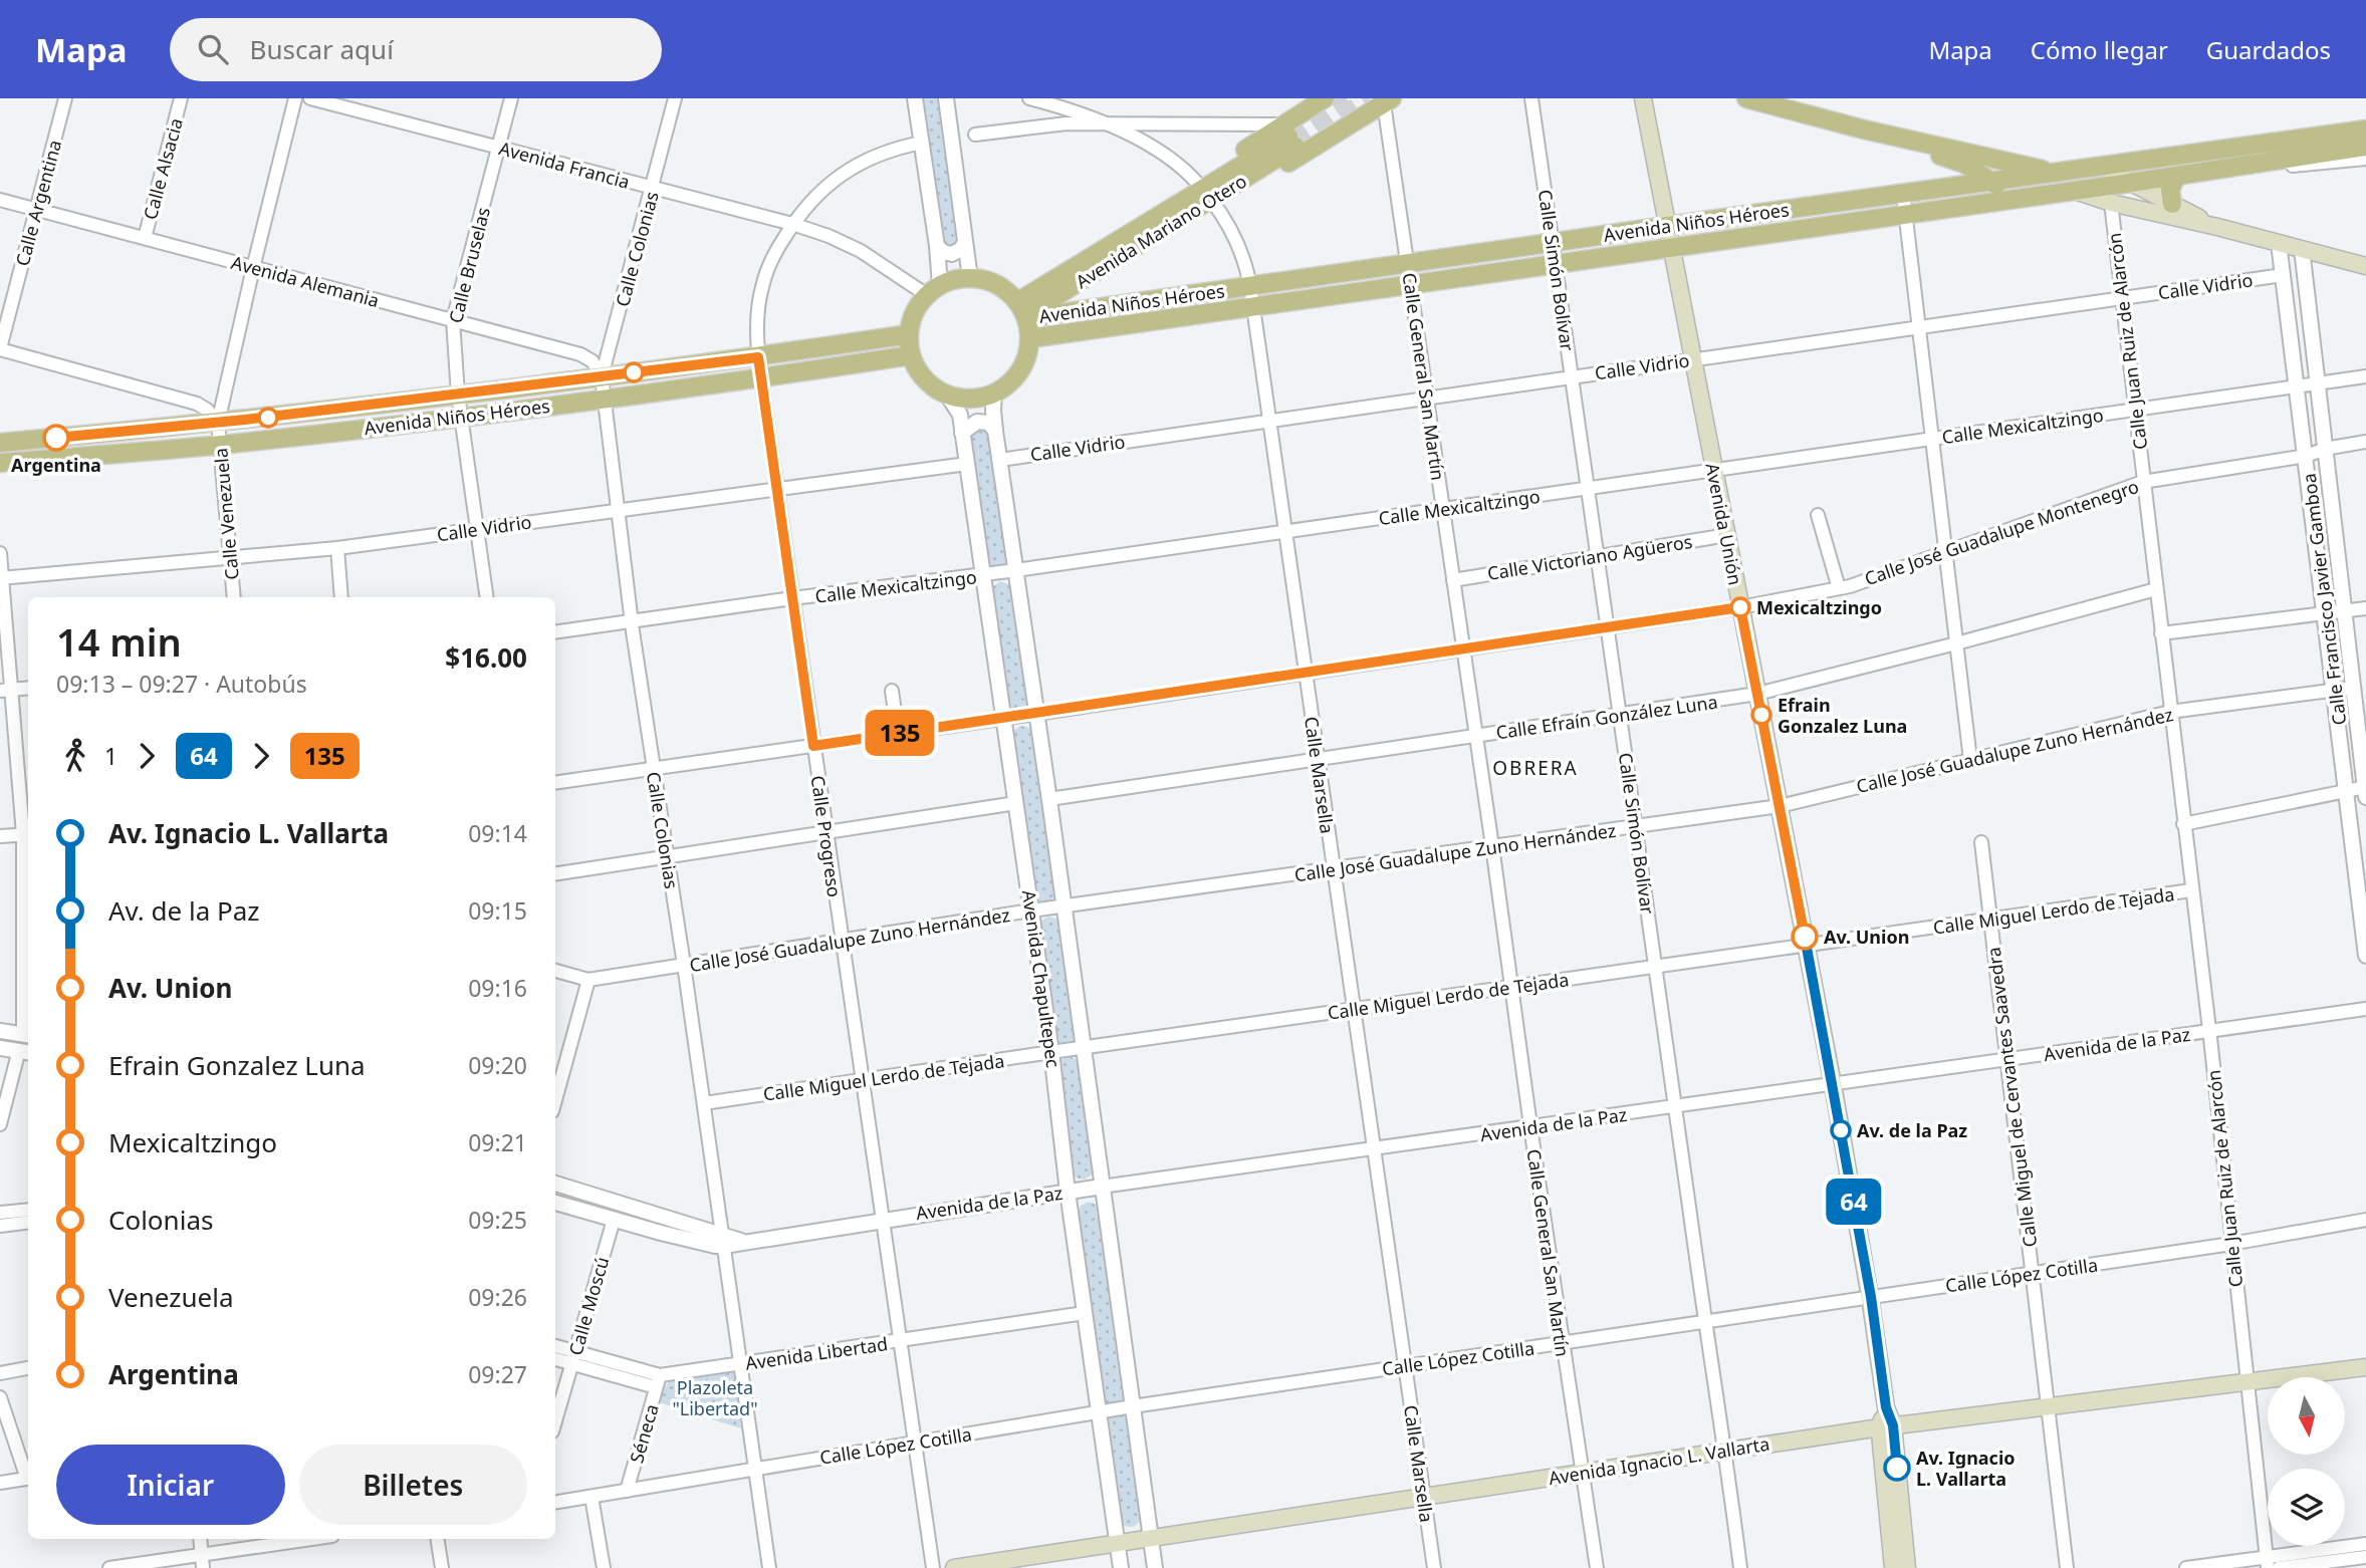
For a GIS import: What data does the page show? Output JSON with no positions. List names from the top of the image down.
{
  "streets": {
    "main road": [
      "Avenida Niños Héroes",
      "Avenida Mariano Otero",
      "Avenida Unión",
      "Avenida Ignacio L. Vallarta"
    ],
    "street": [
      "Avenida Francia",
      "Calle Alsacia",
      "Calle Argentina",
      "Calle Colonias",
      "Calle Bruselas",
      "Calle Simón Bolívar",
      "Avenida Alemania",
      "Calle Vidrio",
      "Calle Juan Ruiz de Alarcón",
      "Calle General San Martín",
      "Calle Mexicaltzingo",
      "Calle Venezuela",
      "Calle José Guadalupe Montenegro",
      "Calle Victoriano Agüeros",
      "Calle Francisco Javier Gamboa",
      "Calle Efraín González Luna",
      "Calle José Guadalupe Zuno Hernández",
      "Calle Marsella",
      "Calle Progreso",
      "Calle Miguel Lerdo de Tejada",
      "Avenida Chapultepec",
      "Avenida de la Paz",
      "Calle Miguel de Cervantes Saavedra",
      "Calle López Cotilla",
      "Calle Moscú",
      "Avenida Libertad",
      "Séneca"
    ]
  },
  "crossings": [
    ["Avenida Francia", "Avenida Niños Héroes"],
    ["Avenida Francia", "Avenida Mariano Otero"],
    ["Avenida Francia", "Calle Colonias"],
    ["Avenida Francia", "Calle Bruselas"],
    ["Avenida Francia", "Calle Progreso"],
    ["Avenida Francia", "Avenida Chapultepec"],
    ["Calle Alsacia", "Avenida Alemania"],
    ["Calle Argentina", "Avenida Alemania"],
    ["Avenida Niños Héroes", "Avenida Mariano Otero"],
    ["Avenida Niños Héroes", "Calle Colonias"],
    ["Avenida Niños Héroes", "Calle Bruselas"],
    ["Avenida Niños Héroes", "Calle Simón Bolívar"],
    ["Avenida Niños Héroes", "Avenida Alemania"],
    ["Avenida Niños Héroes", "Calle General San Martín"],
    ["Avenida Niños Héroes", "Calle Venezuela"],
    ["Avenida Niños Héroes", "Avenida Unión"],
    ["Avenida Niños Héroes", "Calle Marsella"],
    ["Avenida Niños Héroes", "Calle Progreso"],
    ["Avenida Niños Héroes", "Avenida Chapultepec"],
    ["Avenida Mariano Otero", "Calle Marsella"],
    ["Avenida Mariano Otero", "Avenida Chapultepec"],
    ["Calle Colonias", "Avenida Alemania"],
    ["Calle Colonias", "Calle Vidrio"],
    ["Calle Colonias", "Calle Mexicaltzingo"],
    ["Calle Colonias", "Calle José Guadalupe Montenegro"],
    ["Calle Colonias", "Calle José Guadalupe Zuno Hernández"],
    ["Calle Colonias", "Calle Miguel Lerdo de Tejada"],
    ["Calle Colonias", "Avenida de la Paz"],
    ["Calle Colonias", "Calle López Cotilla"],
    ["Calle Colonias", "Avenida Libertad"],
    ["Calle Bruselas", "Avenida Alemania"],
    ["Calle Bruselas", "Calle Vidrio"],
    ["Calle Simón Bolívar", "Calle Vidrio"],
    ["Calle Simón Bolívar", "Calle Mexicaltzingo"],
    ["Calle Simón Bolívar", "Calle José Guadalupe Montenegro"],
    ["Calle Simón Bolívar", "Calle Victoriano Agüeros"],
    ["Calle Simón Bolívar", "Calle Efraín González Luna"],
    ["Calle Simón Bolívar", "Calle José Guadalupe Zuno Hernández"],
    ["Calle Simón Bolívar", "Calle Miguel Lerdo de Tejada"],
    ["Calle Simón Bolívar", "Avenida de la Paz"],
    ["Calle Simón Bolívar", "Calle López Cotilla"],
    ["Calle Simón Bolívar", "Avenida Ignacio L. Vallarta"],
    ["Avenida Alemania", "Calle Venezuela"],
    ["Calle Vidrio", "Calle Juan Ruiz de Alarcón"],
    ["Calle Vidrio", "Calle General San Martín"],
    ["Calle Vidrio", "Calle Venezuela"],
    ["Calle Vidrio", "Avenida Unión"],
    ["Calle Vidrio", "Calle Francisco Javier Gamboa"],
    ["Calle Vidrio", "Calle Marsella"],
    ["Calle Vidrio", "Calle Progreso"],
    ["Calle Vidrio", "Avenida Chapultepec"],
    ["Calle Juan Ruiz de Alarcón", "Calle Mexicaltzingo"],
    ["Calle Juan Ruiz de Alarcón", "Calle José Guadalupe Montenegro"],
    ["Calle Juan Ruiz de Alarcón", "Calle Efraín González Luna"],
    ["Calle Juan Ruiz de Alarcón", "Calle José Guadalupe Zuno Hernández"],
    ["Calle Juan Ruiz de Alarcón", "Calle Miguel Lerdo de Tejada"],
    ["Calle Juan Ruiz de Alarcón", "Avenida de la Paz"],
    ["Calle Juan Ruiz de Alarcón", "Calle López Cotilla"],
    ["Calle Juan Ruiz de Alarcón", "Avenida Ignacio L. Vallarta"],
    ["Calle General San Martín", "Calle Mexicaltzingo"],
    ["Calle General San Martín", "Calle José Guadalupe Montenegro"],
    ["Calle General San Martín", "Calle Victoriano Agüeros"],
    ["Calle General San Martín", "Calle Efraín González Luna"],
    ["Calle General San Martín", "Calle José Guadalupe Zuno Hernández"],
    ["Calle General San Martín", "Calle Miguel Lerdo de Tejada"],
    ["Calle General San Martín", "Avenida de la Paz"],
    ["Calle General San Martín", "Calle López Cotilla"],
    ["Calle General San Martín", "Avenida Ignacio L. Vallarta"],
    ["Calle Mexicaltzingo", "Avenida Unión"],
    ["Calle Mexicaltzingo", "Calle Francisco Javier Gamboa"],
    ["Calle Mexicaltzingo", "Calle Marsella"],
    ["Calle Mexicaltzingo", "Calle Progreso"],
    ["Calle Mexicaltzingo", "Avenida Chapultepec"],
    ["Avenida Unión", "Calle José Guadalupe Montenegro"],
    ["Avenida Unión", "Calle Victoriano Agüeros"],
    ["Avenida Unión", "Calle Efraín González Luna"],
    ["Avenida Unión", "Calle José Guadalupe Zuno Hernández"],
    ["Avenida Unión", "Calle Miguel Lerdo de Tejada"],
    ["Avenida Unión", "Avenida de la Paz"],
    ["Avenida Unión", "Calle López Cotilla"],
    ["Avenida Unión", "Avenida Ignacio L. Vallarta"],
    ["Calle José Guadalupe Montenegro", "Calle Francisco Javier Gamboa"],
    ["Calle José Guadalupe Montenegro", "Calle Marsella"],
    ["Calle José Guadalupe Montenegro", "Calle Progreso"],
    ["Calle José Guadalupe Montenegro", "Avenida Chapultepec"],
    ["Calle Francisco Javier Gamboa", "Calle José Guadalupe Zuno Hernández"],
    ["Calle Efraín González Luna", "Calle Marsella"],
    ["Calle Efraín González Luna", "Avenida Chapultepec"],
    ["Calle José Guadalupe Zuno Hernández", "Calle Marsella"],
    ["Calle José Guadalupe Zuno Hernández", "Calle Progreso"],
    ["Calle José Guadalupe Zuno Hernández", "Avenida Chapultepec"],
    ["Calle Marsella", "Calle Miguel Lerdo de Tejada"],
    ["Calle Marsella", "Avenida de la Paz"],
    ["Calle Marsella", "Calle López Cotilla"],
    ["Calle Marsella", "Avenida Ignacio L. Vallarta"],
    ["Calle Progreso", "Calle Miguel Lerdo de Tejada"],
    ["Calle Progreso", "Avenida de la Paz"],
    ["Calle Progreso", "Calle López Cotilla"],
    ["Calle Progreso", "Avenida Libertad"],
    ["Calle Miguel Lerdo de Tejada", "Avenida Chapultepec"],
    ["Calle Miguel Lerdo de Tejada", "Calle Miguel de Cervantes Saavedra"],
    ["Avenida Chapultepec", "Avenida de la Paz"],
    ["Avenida Chapultepec", "Calle López Cotilla"],
    ["Avenida Chapultepec", "Avenida Libertad"],
    ["Avenida Chapultepec", "Avenida Ignacio L. Vallarta"],
    ["Avenida de la Paz", "Calle Miguel de Cervantes Saavedra"],
    ["Avenida de la Paz", "Calle Moscú"],
    ["Calle Miguel de Cervantes Saavedra", "Calle López Cotilla"],
    ["Calle Miguel de Cervantes Saavedra", "Avenida Ignacio L. Vallarta"],
    ["Calle López Cotilla", "Séneca"],
    ["Calle Moscú", "Avenida Libertad"],
    ["Avenida Libertad", "Séneca"]
  ],
  "districts": ["OBRERA"],
  "parks": ["Plazoleta \"Libertad\""],
  "places": [
    "Argentina",
    "Mexicaltzingo",
    "Efrain Gonzalez Luna",
    "Av. Union",
    "Av. de la Paz",
    "Av. Ignacio L. Vallarta"
  ],
  "lines": ["bus line 135", "bus line 64"],
  "north": "bottom",
  "page": {
    "header": "Mapa",
    "search": "Buscar aquí",
    "nav": ["Mapa", "Cómo llegar", "Guardados"],
    "on_map": ["64", "135"],
    "heading": ["14 min", "09:13 – 09:27 · Autobús", "$16.00"],
    "legs": ["1", "64", "135"],
    "list": [
      {
        "name": "Av. Ignacio L. Vallarta",
        "value": "09:14"
      },
      {
        "name": "Av. de la Paz",
        "value": "09:15"
      },
      {
        "name": "Av. Union",
        "value": "09:16"
      },
      {
        "name": "Efrain Gonzalez Luna",
        "value": "09:20"
      },
      {
        "name": "Mexicaltzingo",
        "value": "09:21"
      },
      {
        "name": "Colonias",
        "value": "09:25"
      },
      {
        "name": "Venezuela",
        "value": "09:26"
      },
      {
        "name": "Argentina",
        "value": "09:27"
      }
    ],
    "buttons": ["Iniciar", "Billetes"]
  }
}
